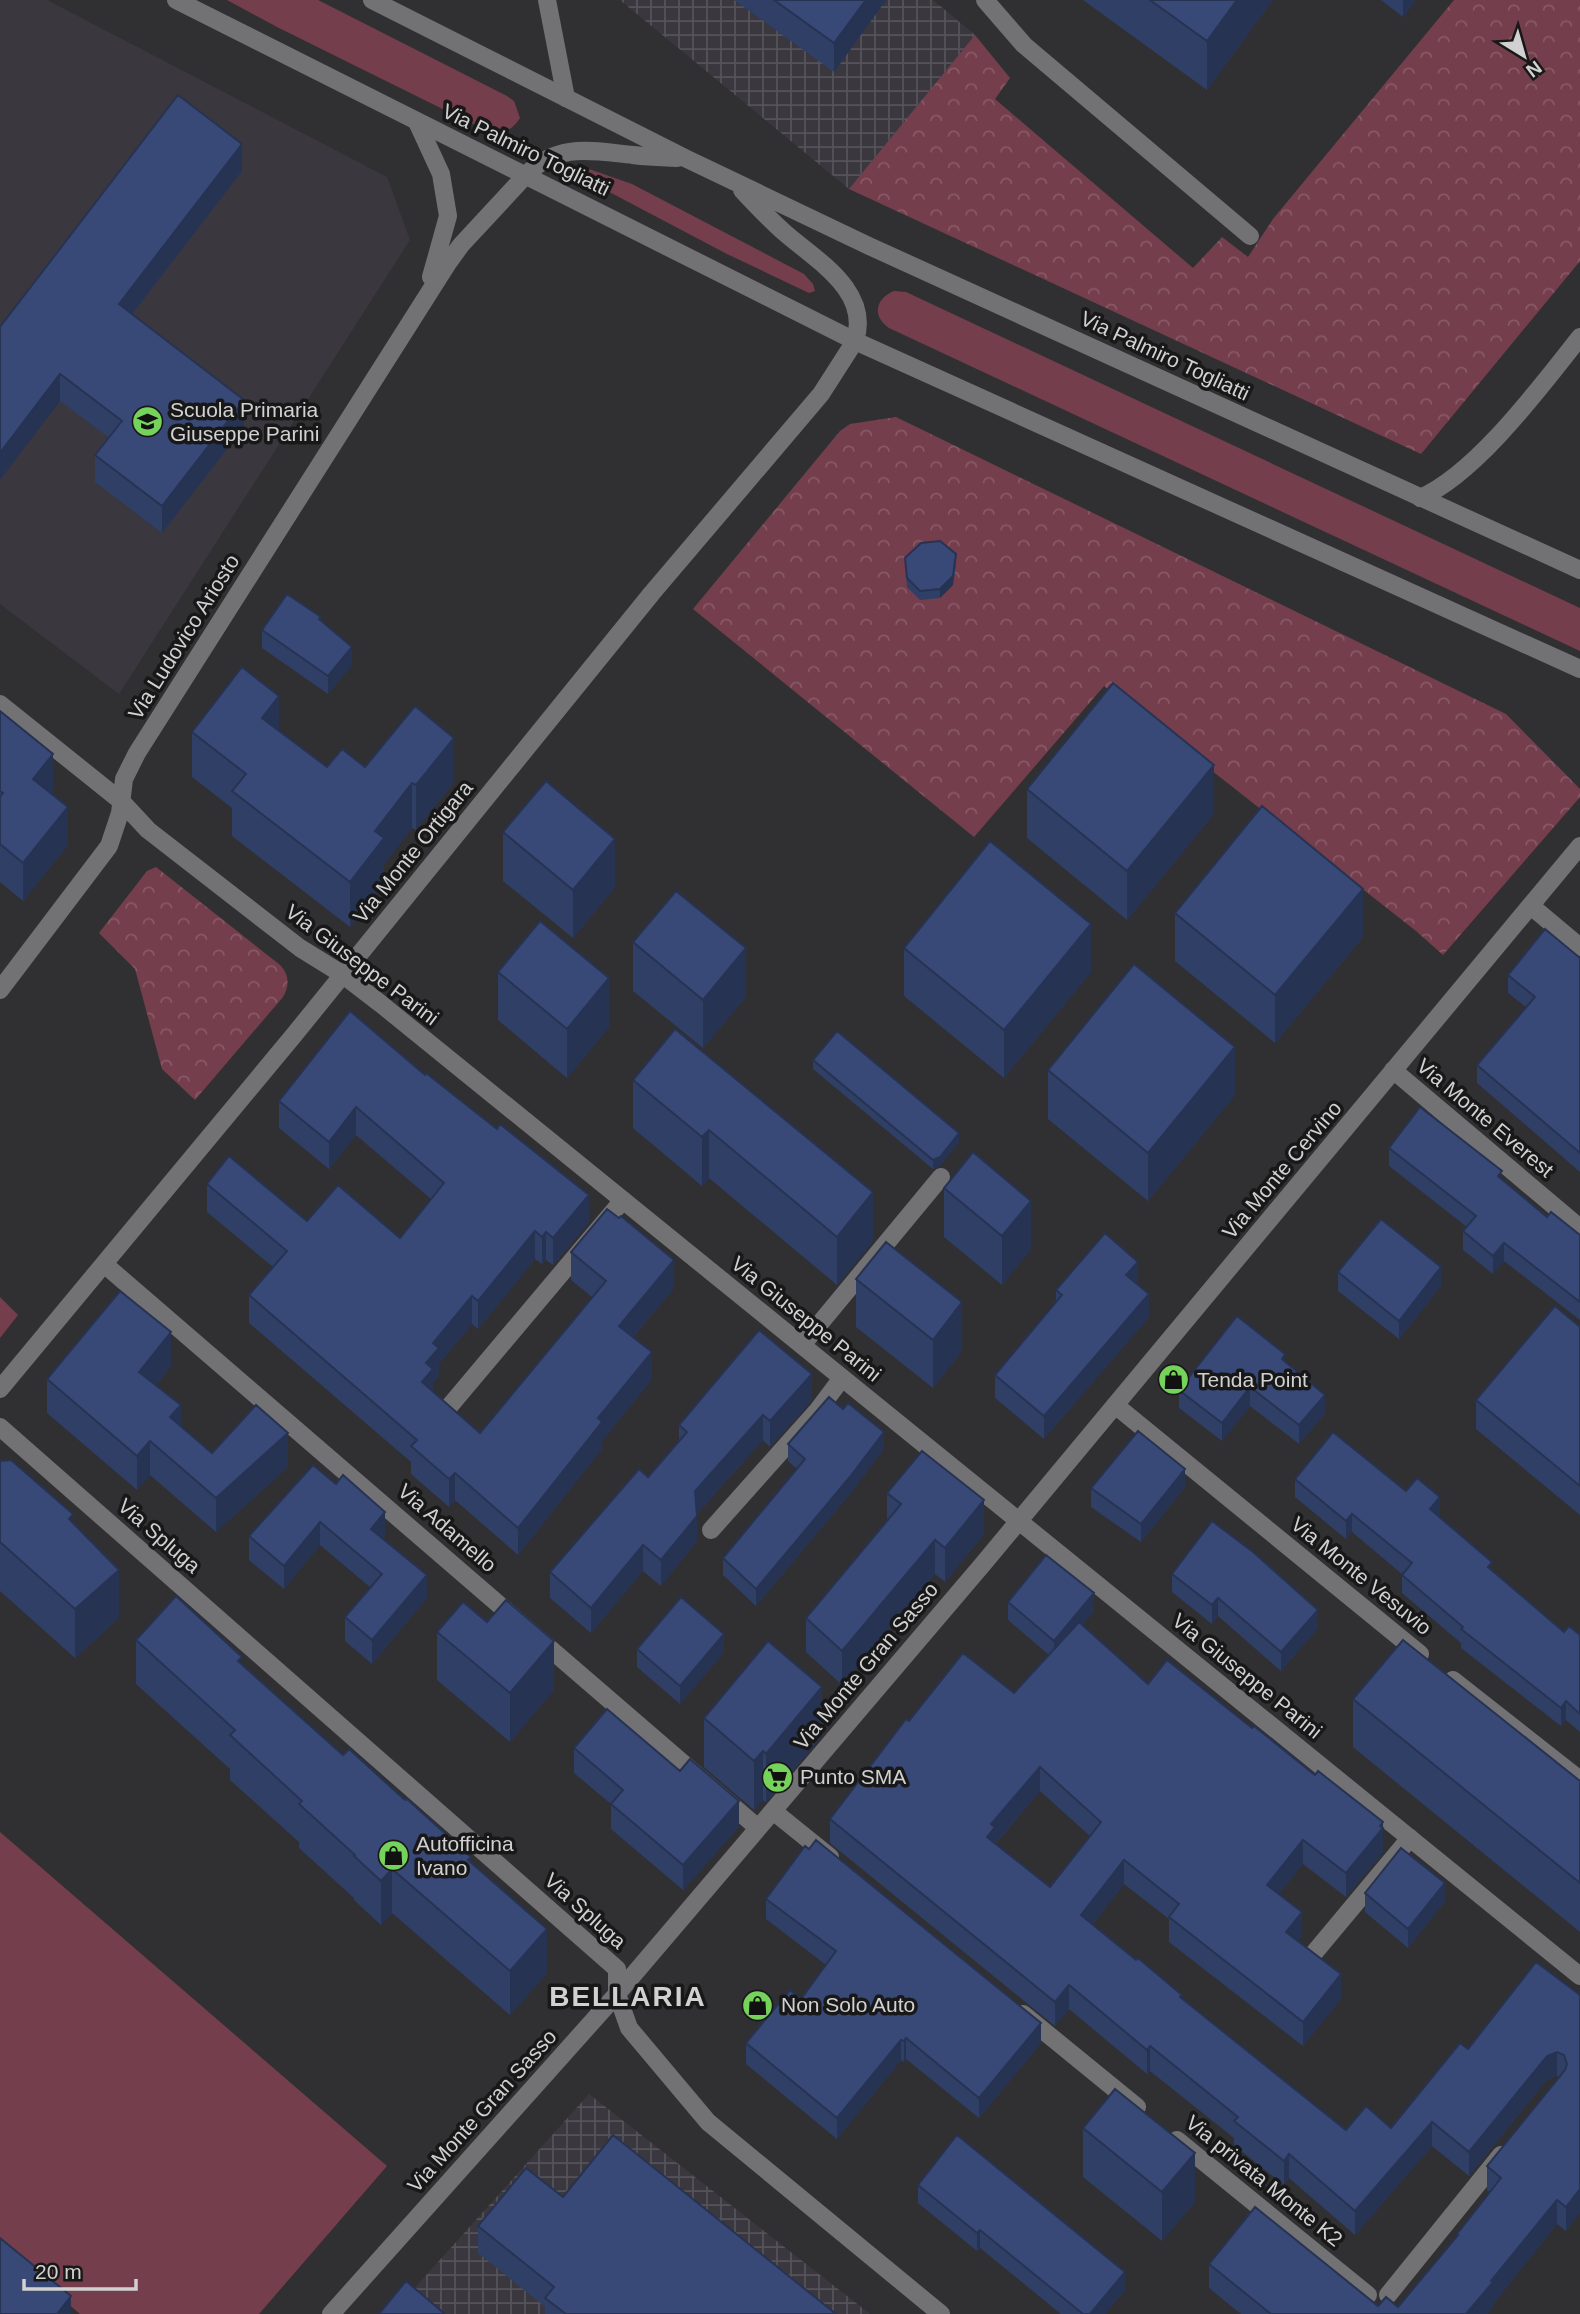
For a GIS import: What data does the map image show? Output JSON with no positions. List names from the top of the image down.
{
  "streets": {
    "street": [
      "Via Palmiro Togliatti",
      "Via Ludovico Ariosto",
      "Via Monte Ortigara",
      "Via Giuseppe Parini",
      "Via Monte Everest",
      "Via Monte Cervino",
      "Via Adamello",
      "Via Spluga",
      "Via Monte Vesuvio",
      "Via Monte Gran Sasso",
      "Via privata Monte K2"
    ]
  },
  "crossings": [
    ["Via Palmiro Togliatti", "Via Ludovico Ariosto"],
    ["Via Palmiro Togliatti", "Via Monte Ortigara"],
    ["Via Ludovico Ariosto", "Via Giuseppe Parini"],
    ["Via Monte Ortigara", "Via Giuseppe Parini"],
    ["Via Monte Ortigara", "Via Adamello"],
    ["Via Giuseppe Parini", "Via Monte Cervino"],
    ["Via Giuseppe Parini", "Via Monte Gran Sasso"],
    ["Via Monte Everest", "Via Monte Cervino"],
    ["Via Monte Cervino", "Via Monte Vesuvio"],
    ["Via Monte Cervino", "Via Monte Gran Sasso"],
    ["Via Adamello", "Via Monte Gran Sasso"],
    ["Via Spluga", "Via Monte Gran Sasso"]
  ],
  "districts": ["BELLARIA"],
  "places": {
    "school or university": ["Scuola Primaria Giuseppe Parini"],
    "shop": ["Tenda Point", "Autofficina Ivano", "Non Solo Auto"],
    "supermarket": ["Punto SMA"]
  },
  "scale_bar": "20 m",
  "north": "bottom right"
}
